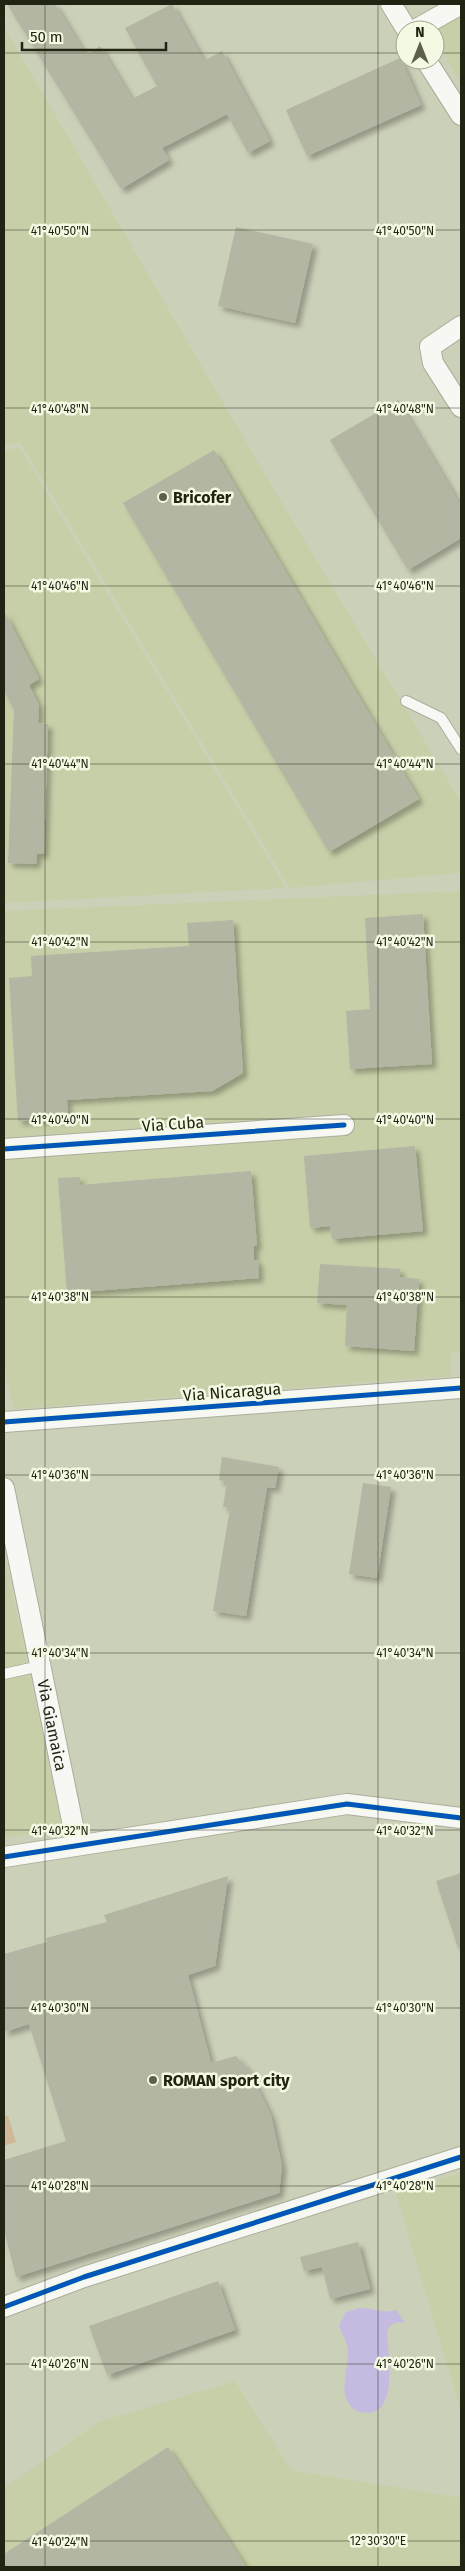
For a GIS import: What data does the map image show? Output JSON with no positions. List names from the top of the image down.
{
  "streets": {
    "street": ["Via Cuba", "Via Nicaragua", "Via Giamaica"]
  },
  "places": ["Bricofer", "ROMAN sport city"],
  "scale_bar": "50 m",
  "north": "top",
  "coordinates": [
    "41°40'50\"N",
    "41°40'48\"N",
    "41°40'46\"N",
    "41°40'44\"N",
    "41°40'42\"N",
    "41°40'40\"N",
    "41°40'38\"N",
    "41°40'36\"N",
    "41°40'34\"N",
    "41°40'32\"N",
    "41°40'30\"N",
    "41°40'28\"N",
    "41°40'26\"N",
    "12°30'30\"E",
    "41°40'24\"N"
  ]
}
